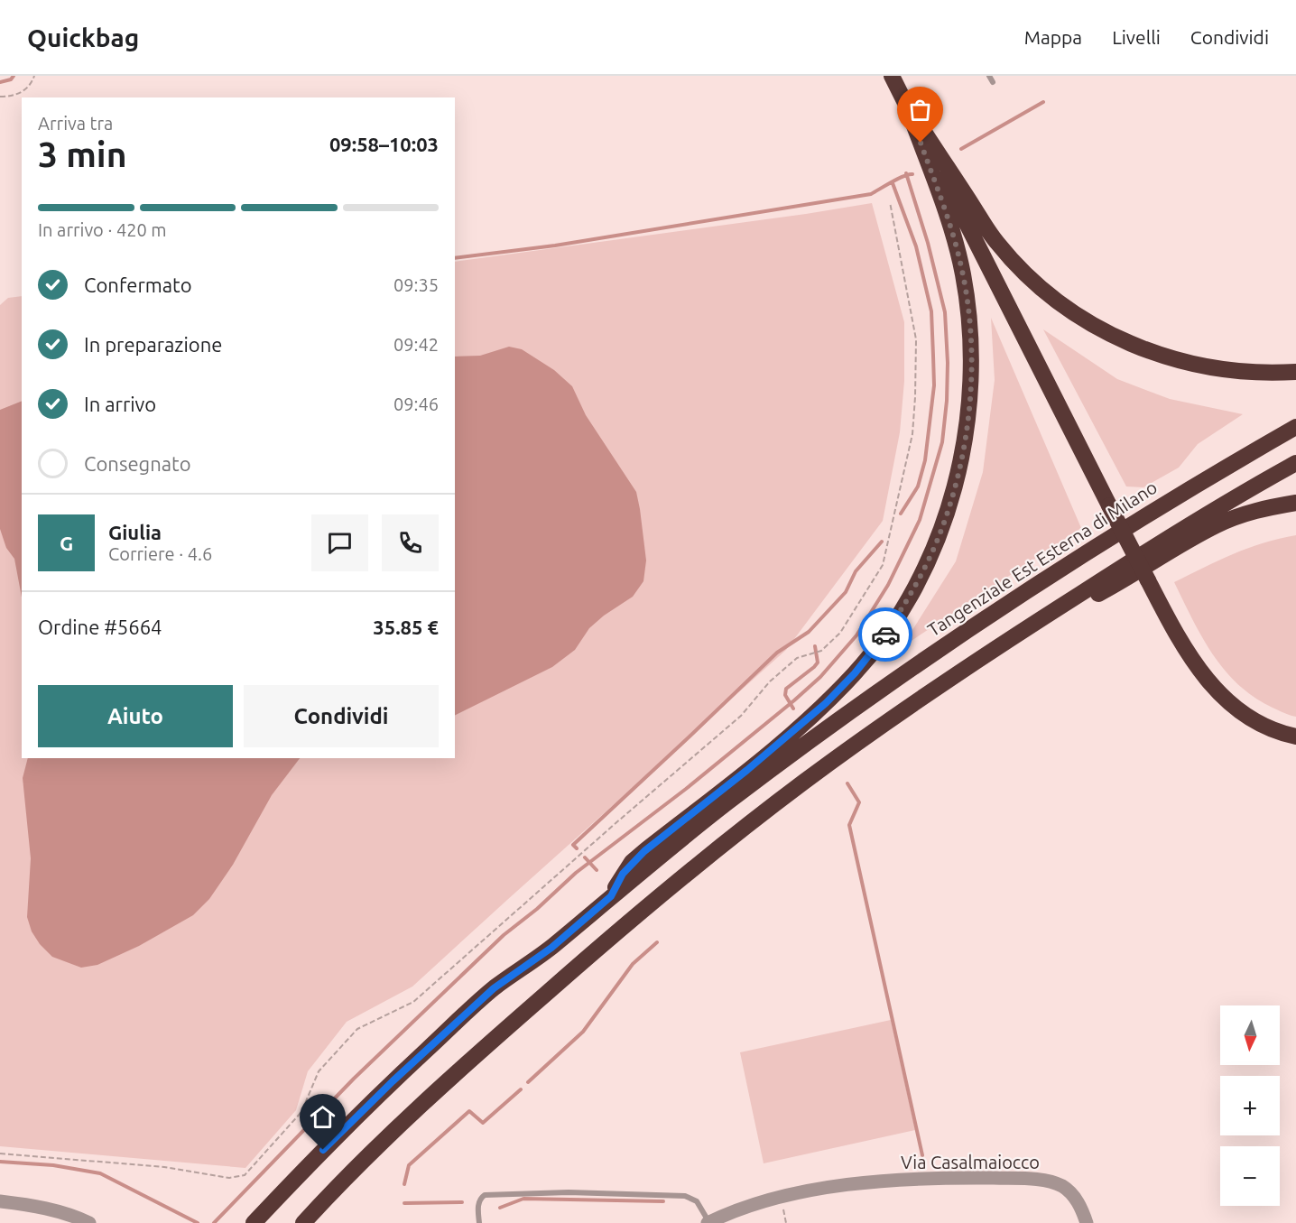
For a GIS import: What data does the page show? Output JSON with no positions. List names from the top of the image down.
{
  "streets": {
    "highway": ["Tangenziale Est Esterna di Milano"],
    "street": ["Via Casalmaiocco"]
  },
  "north": "bottom",
  "page": {
    "header": "Quickbag",
    "nav": ["Mappa", "Livelli", "Condividi"],
    "heading": ["3 min", "Arriva tra", "09:58–10:03"],
    "panel": [
      "Giulia",
      "Corriere · 4.6",
      "Ordine #5664",
      "35.85 €"
    ],
    "bar": "In arrivo · 420 m",
    "list": [
      ["Confermato", "09:35"],
      ["In preparazione", "09:42"],
      ["In arrivo", "09:46"],
      "Consegnato"
    ],
    "round": "G",
    "buttons": ["Aiuto", "Condividi"],
    "map_buttons": ["+", "−"]
  }
}
